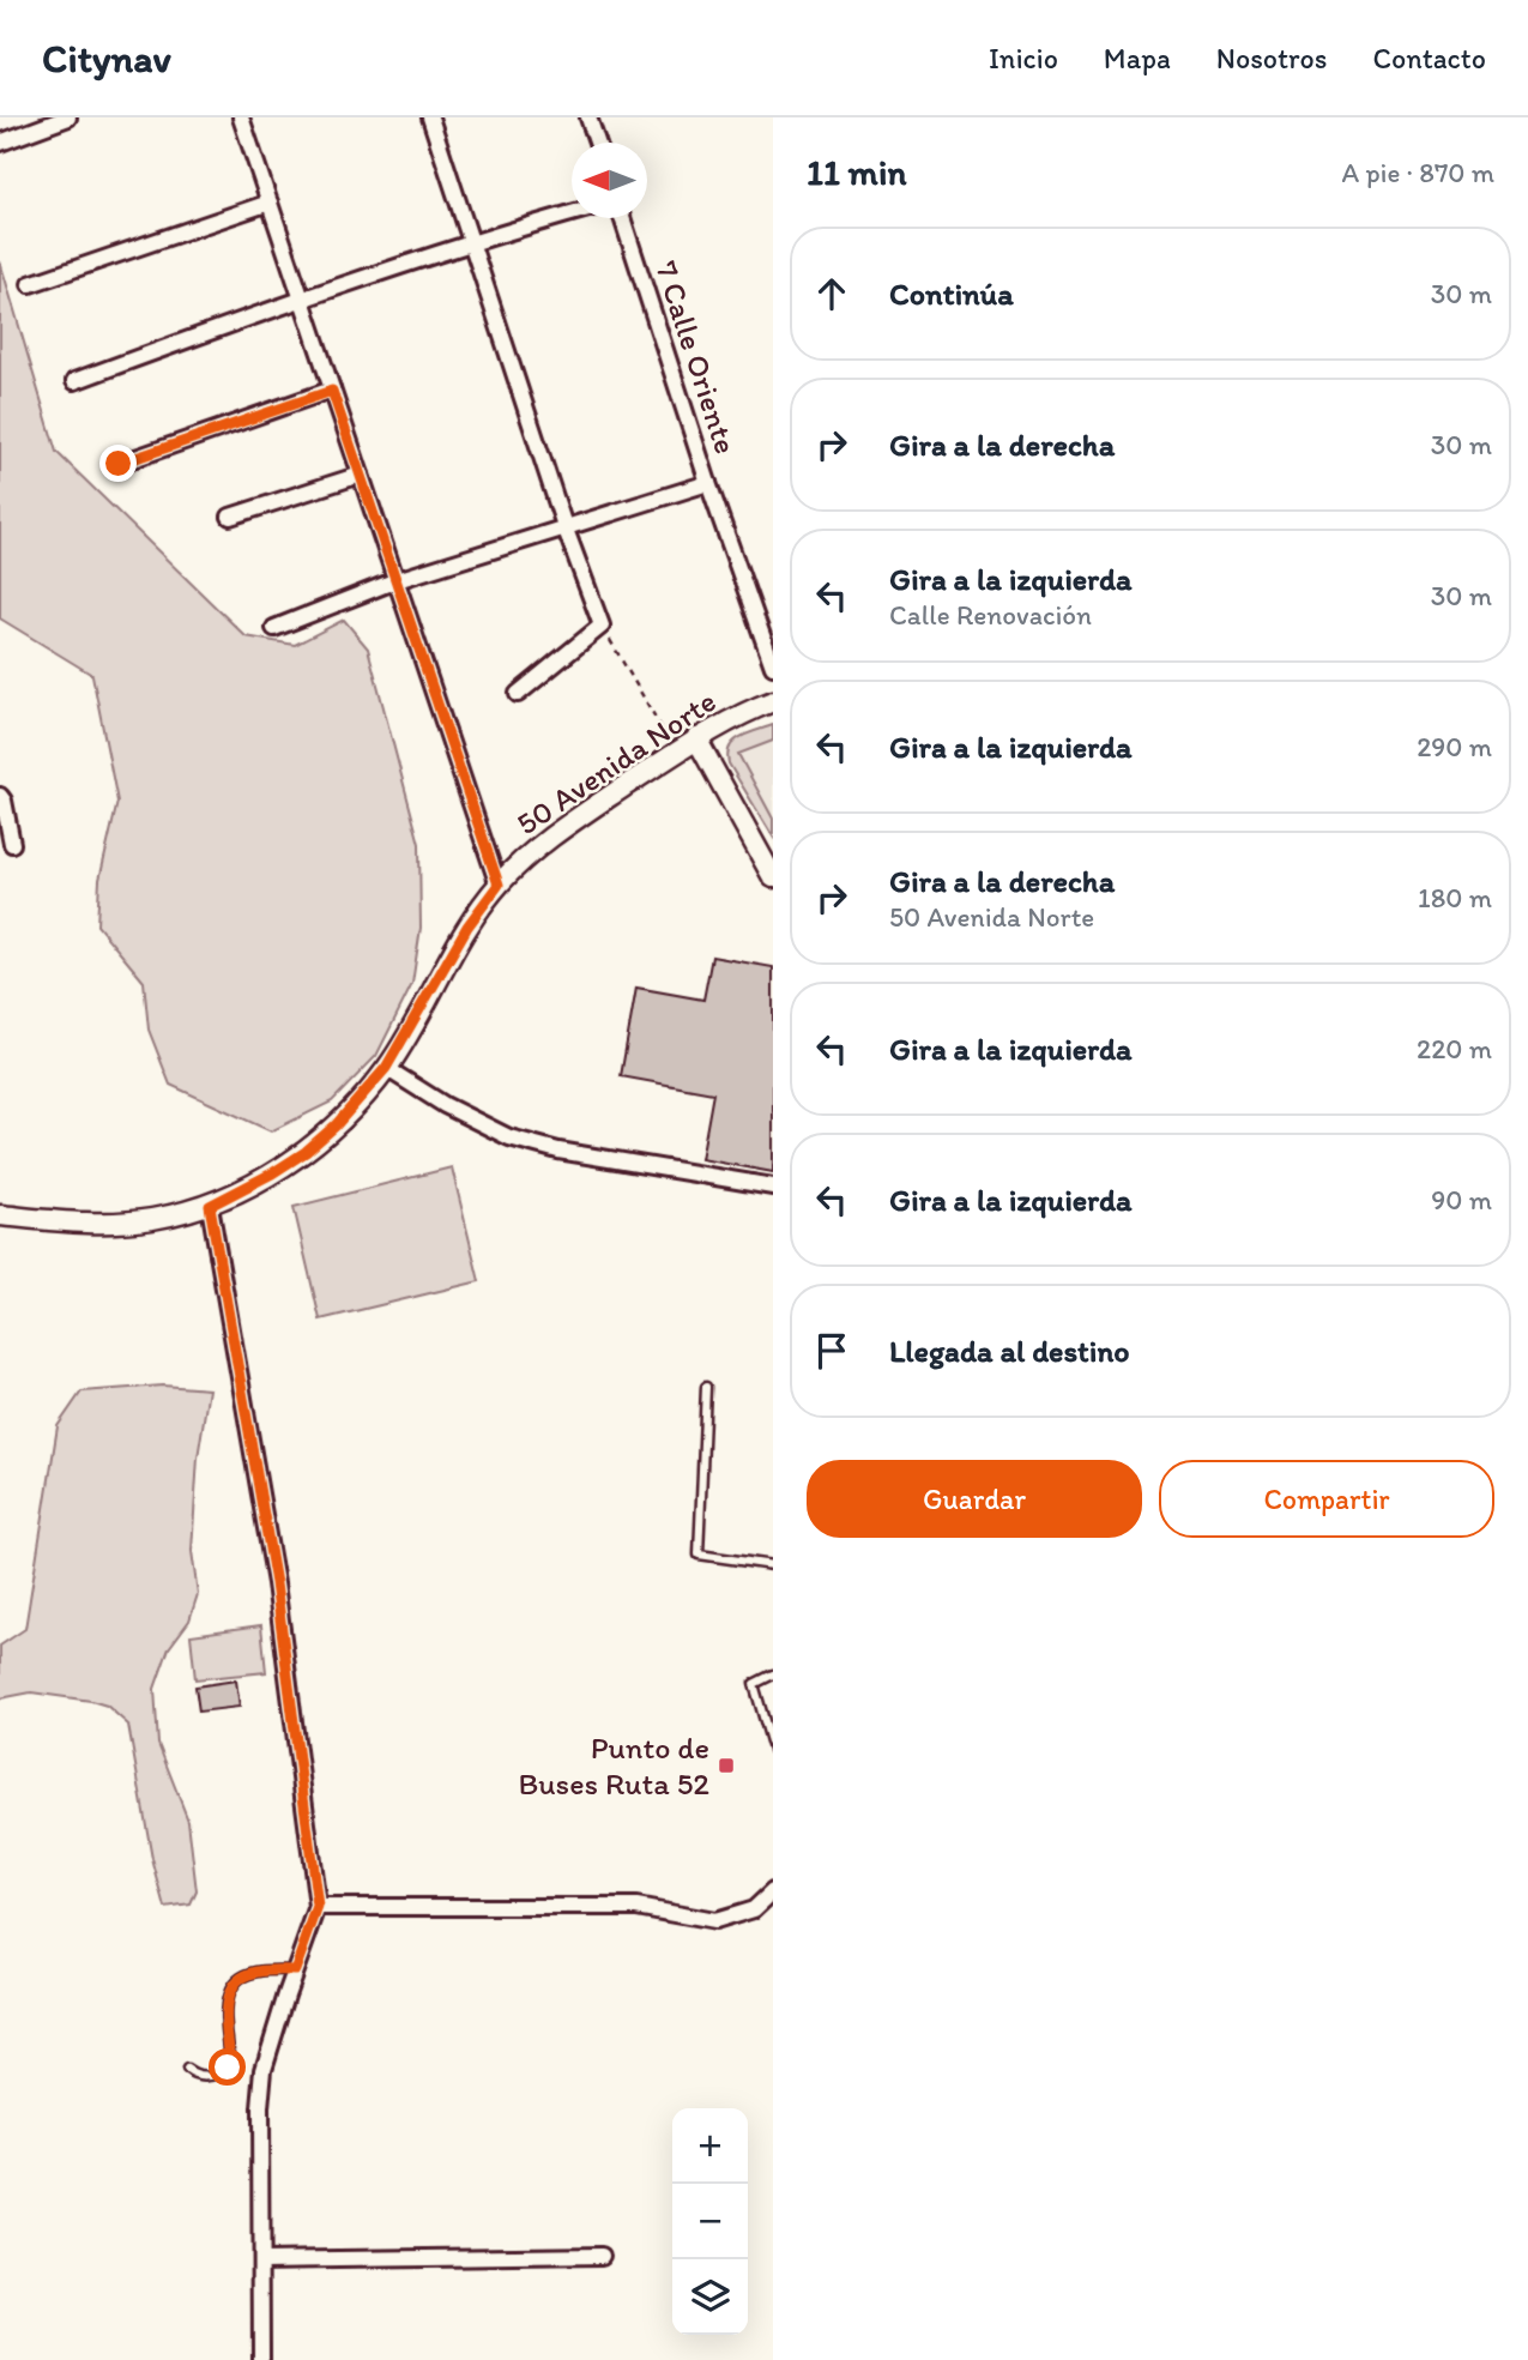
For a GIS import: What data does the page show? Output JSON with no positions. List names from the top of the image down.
{
  "streets": {
    "street": ["7 Calle Oriente", "50 Avenida Norte"]
  },
  "places": {
    "transit": ["Punto de Buses Ruta 52"]
  },
  "north": "left",
  "page": {
    "header": "Citynav",
    "nav": [
      "Inicio",
      "Mapa",
      "Nosotros",
      "Contacto"
    ],
    "heading": ["11 min", "A pie · 870 m"],
    "list": [
      ["Continúa", "30 m"],
      ["Gira a la derecha", "30 m"],
      ["Gira a la izquierda", "Calle Renovación", "30 m"],
      ["Gira a la izquierda", "290 m"],
      ["Gira a la derecha", "50 Avenida Norte", "180 m"],
      ["Gira a la izquierda", "220 m"],
      ["Gira a la izquierda", "90 m"],
      "Llegada al destino"
    ],
    "buttons": ["Guardar", "Compartir"],
    "map_buttons": ["+", "−"]
  }
}
